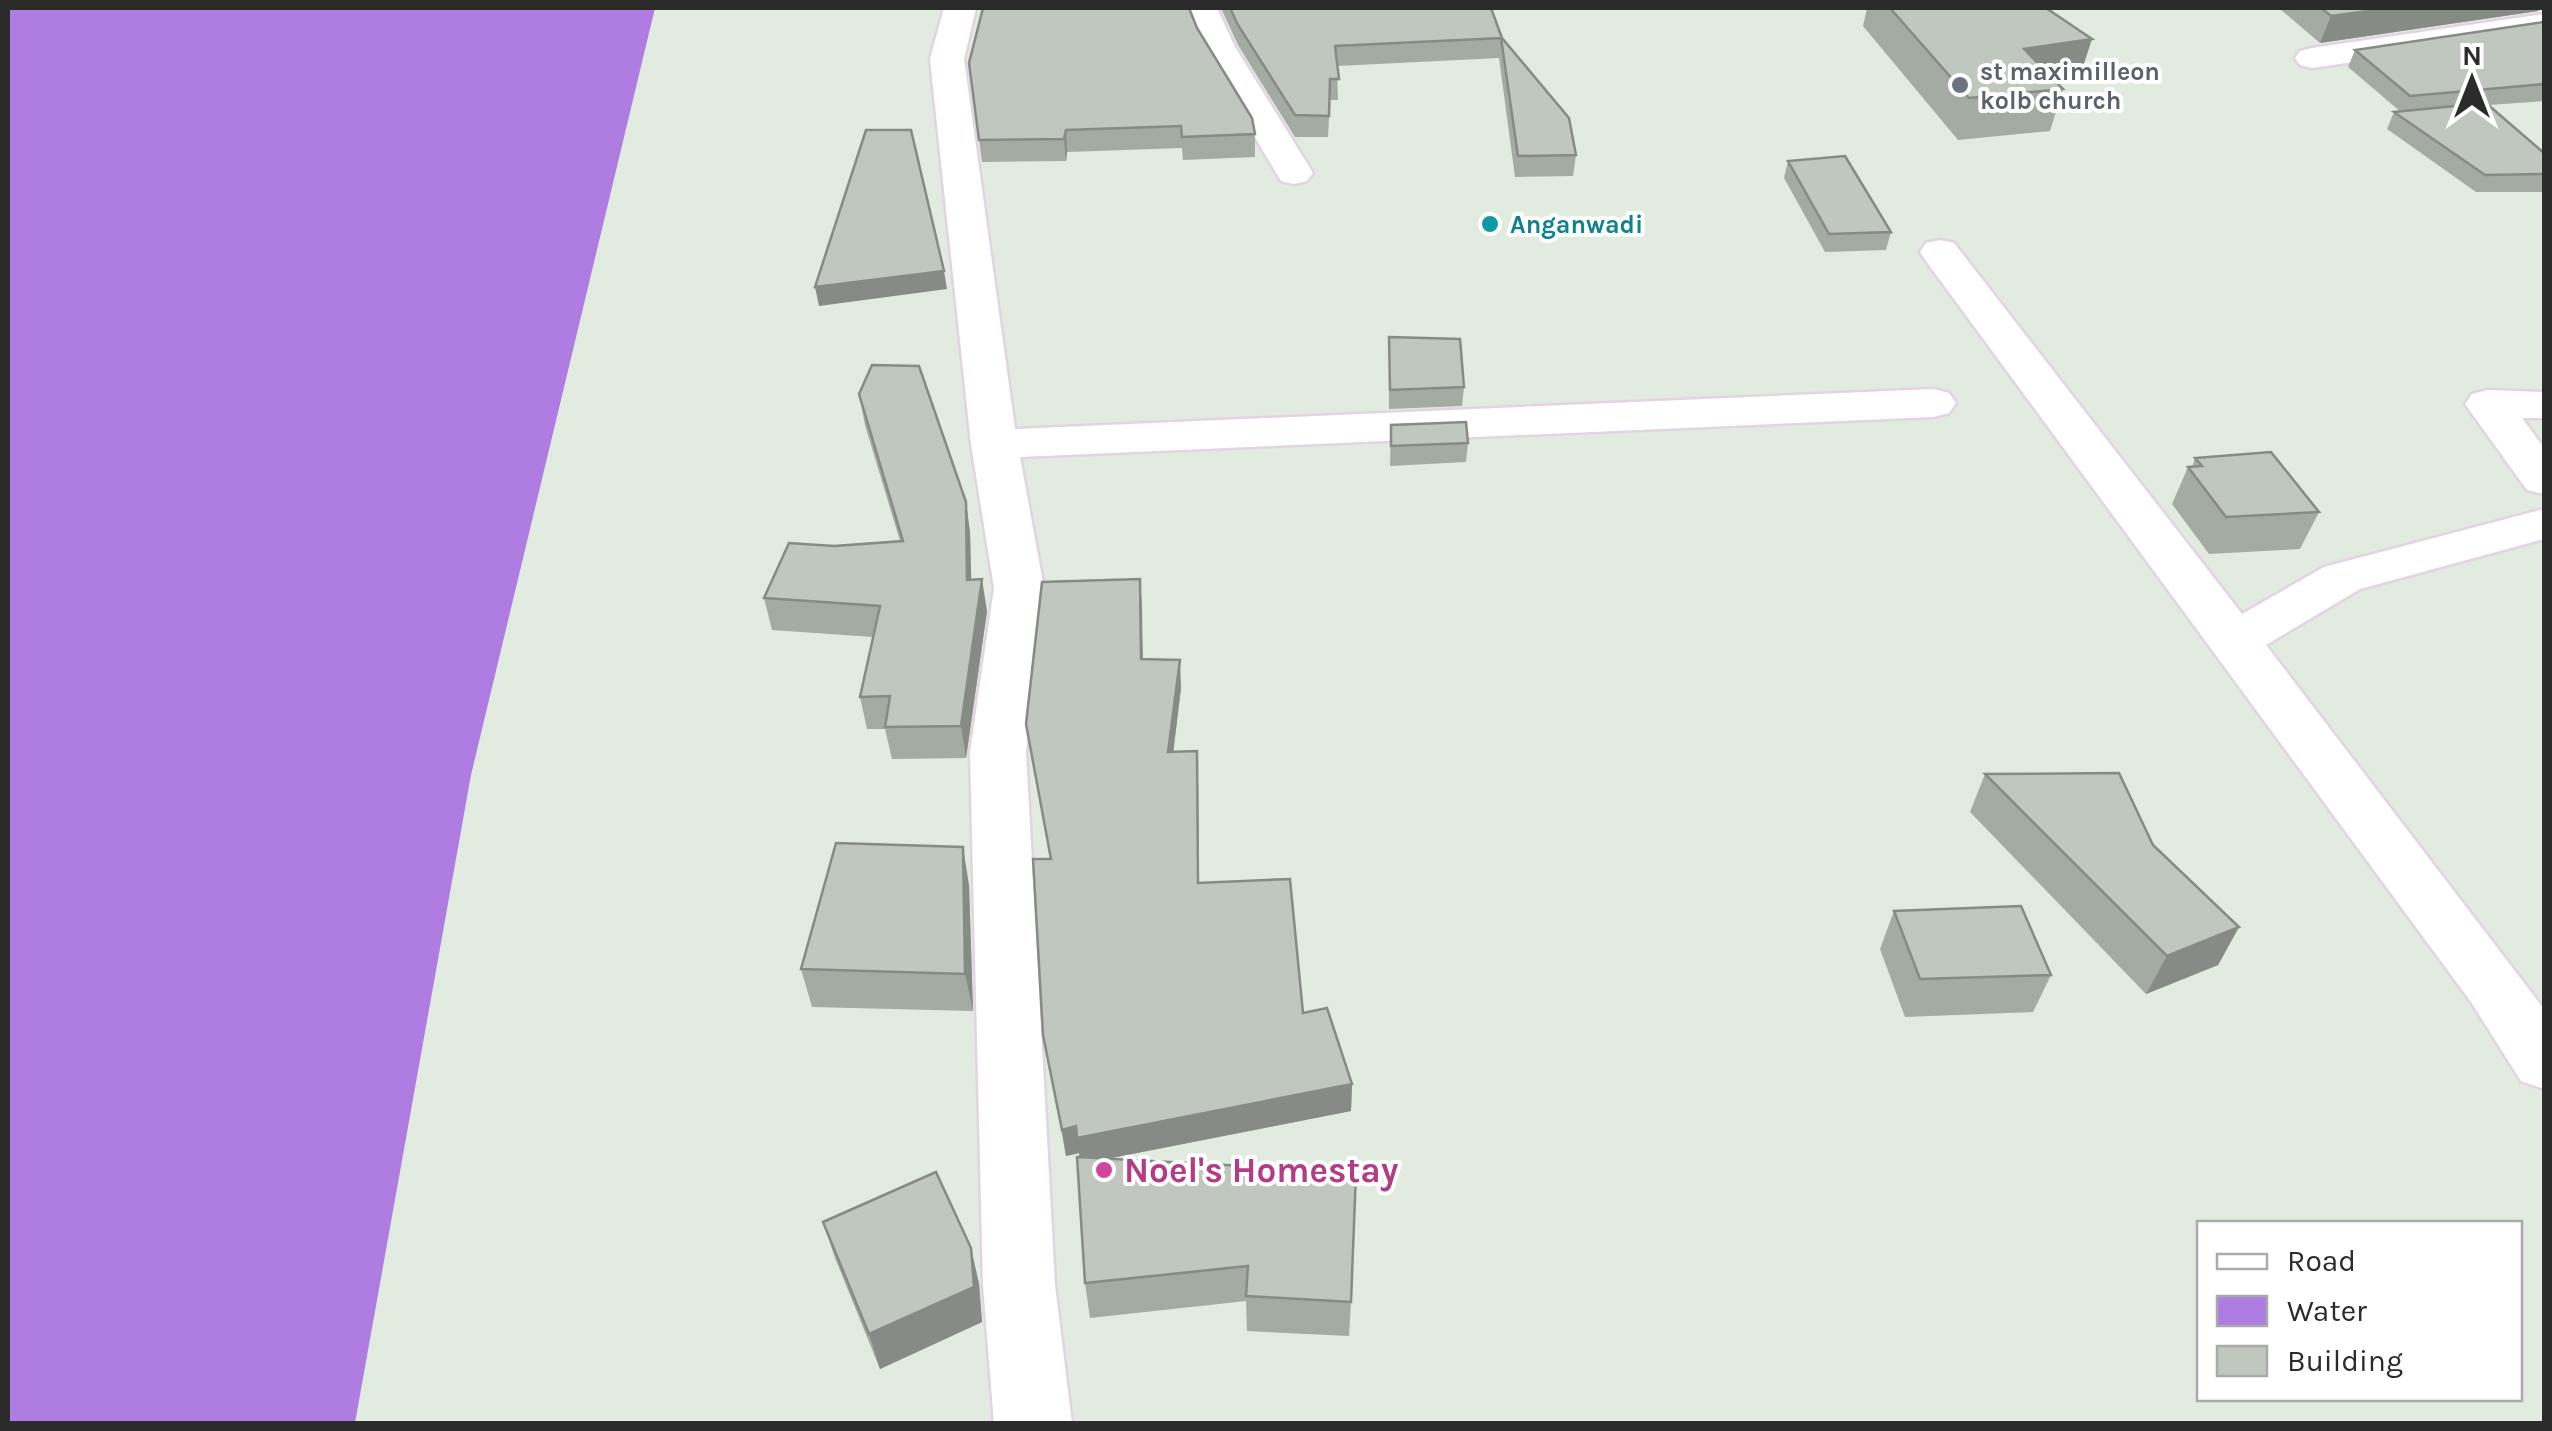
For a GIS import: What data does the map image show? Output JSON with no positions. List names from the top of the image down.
{
  "places": ["st maximilleon kolb church", "Anganwadi", "Noel's Homestay"],
  "legend": ["Road", "Water", "Building"],
  "north": "top"
}
